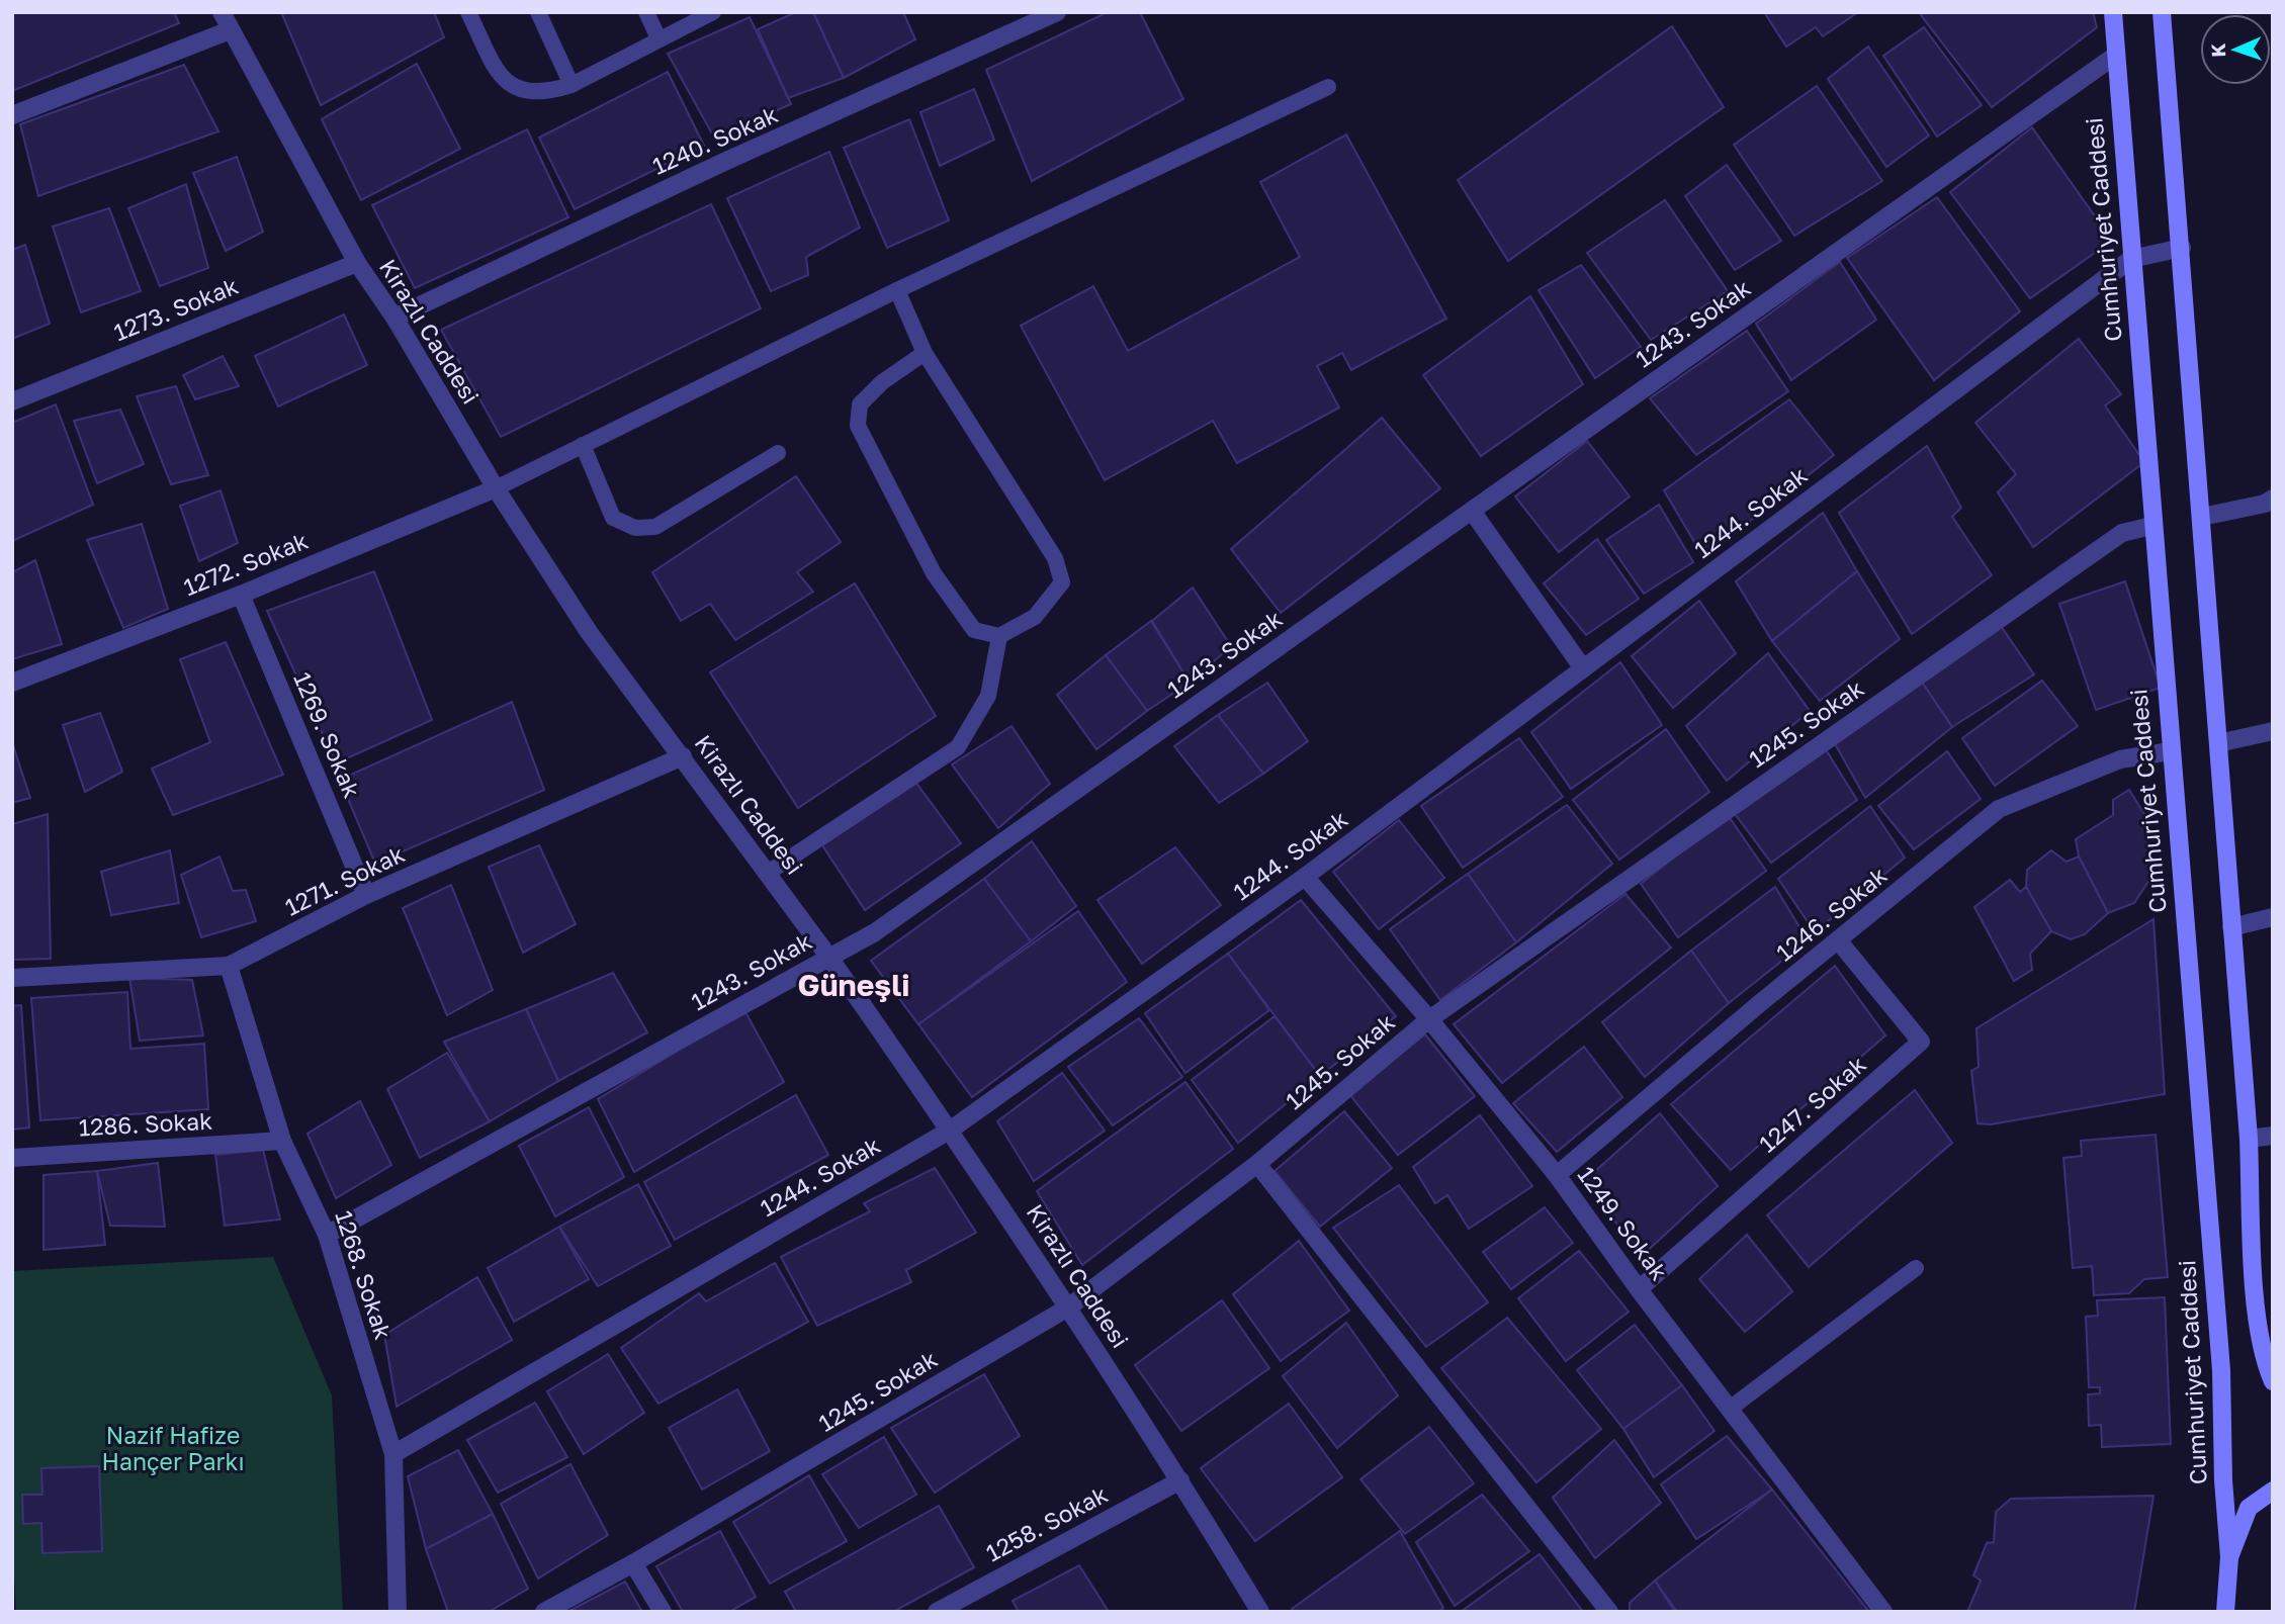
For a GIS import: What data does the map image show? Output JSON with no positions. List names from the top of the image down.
{
  "streets": {
    "main road": ["Cumhuriyet Caddesi"],
    "street": [
      "1240. Sokak",
      "1273. Sokak",
      "1243. Sokak",
      "Kirazlı Caddesi",
      "1244. Sokak",
      "1272. Sokak",
      "1245. Sokak",
      "1269. Sokak",
      "1271. Sokak",
      "1246. Sokak",
      "1247. Sokak",
      "1286. Sokak",
      "1249. Sokak",
      "1268. Sokak",
      "1258. Sokak"
    ]
  },
  "crossings": [
    ["1240. Sokak", "Kirazlı Caddesi"],
    ["Cumhuriyet Caddesi", "1243. Sokak"],
    ["Cumhuriyet Caddesi", "1244. Sokak"],
    ["Cumhuriyet Caddesi", "1245. Sokak"],
    ["Cumhuriyet Caddesi", "1246. Sokak"],
    ["1273. Sokak", "Kirazlı Caddesi"],
    ["1243. Sokak", "Kirazlı Caddesi"],
    ["1243. Sokak", "1268. Sokak"],
    ["Kirazlı Caddesi", "1244. Sokak"],
    ["Kirazlı Caddesi", "1272. Sokak"],
    ["Kirazlı Caddesi", "1245. Sokak"],
    ["Kirazlı Caddesi", "1271. Sokak"],
    ["Kirazlı Caddesi", "1258. Sokak"],
    ["1244. Sokak", "1249. Sokak"],
    ["1244. Sokak", "1268. Sokak"],
    ["1272. Sokak", "1269. Sokak"],
    ["1245. Sokak", "1249. Sokak"],
    ["1269. Sokak", "1271. Sokak"],
    ["1271. Sokak", "1268. Sokak"],
    ["1246. Sokak", "1247. Sokak"],
    ["1246. Sokak", "1249. Sokak"],
    ["1247. Sokak", "1249. Sokak"],
    ["1286. Sokak", "1268. Sokak"]
  ],
  "districts": ["Güneşli"],
  "parks": ["Nazif Hafize Hançer Parkı"],
  "north": "left"
}
